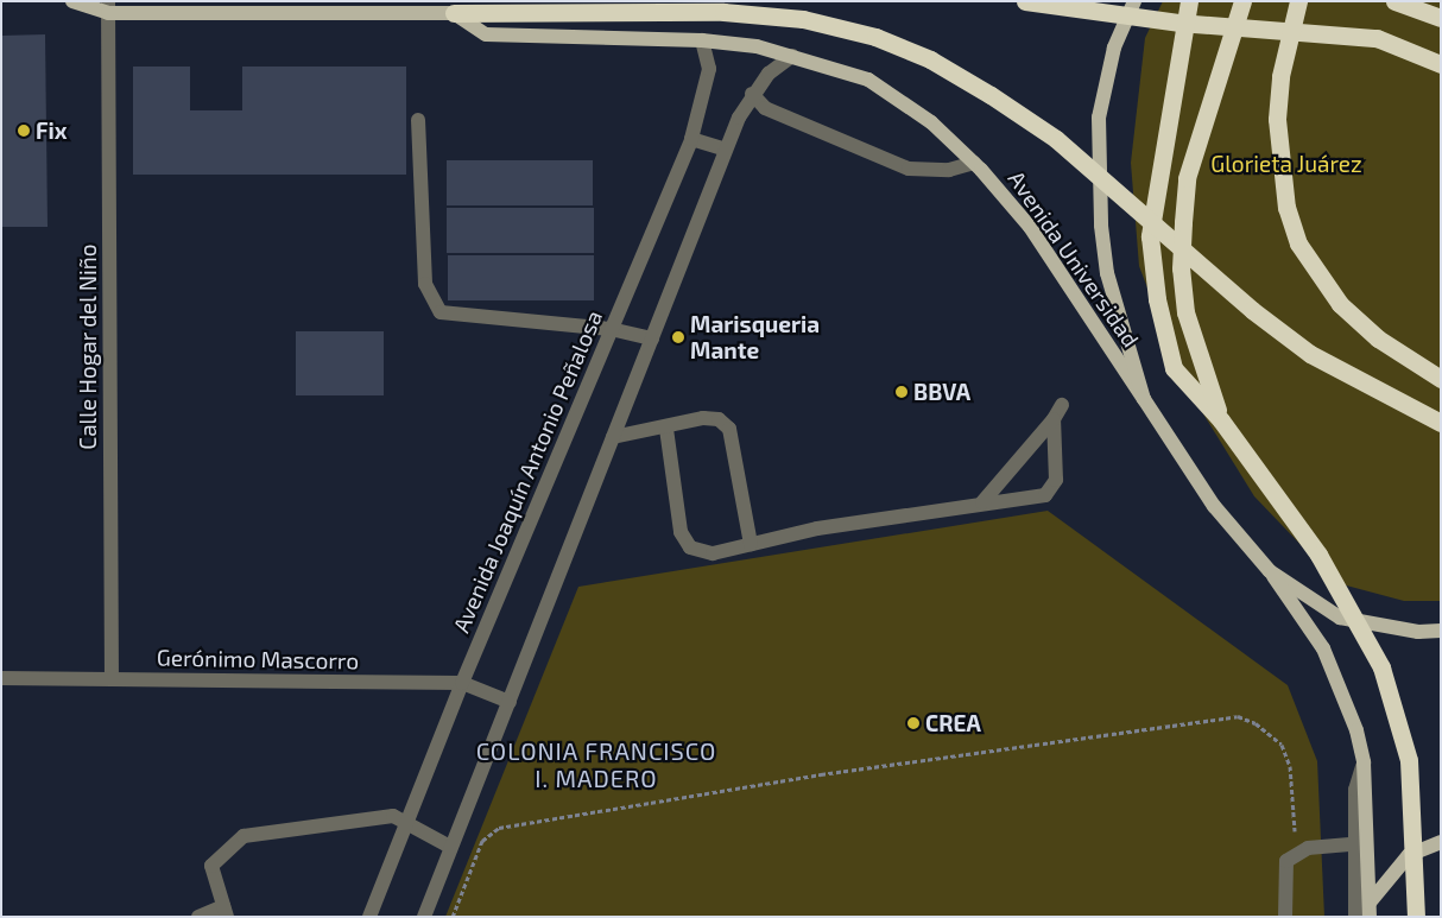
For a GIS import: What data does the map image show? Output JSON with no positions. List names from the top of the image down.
{
  "streets": {
    "main road": ["Avenida Universidad"],
    "street": ["Calle Hogar del Niño", "Avenida Joaquín Antonio Peñalosa", "Gerónimo Mascorro"]
  },
  "crossings": [
    ["Avenida Universidad", "Avenida Joaquín Antonio Peñalosa"],
    ["Calle Hogar del Niño", "Gerónimo Mascorro"],
    ["Avenida Joaquín Antonio Peñalosa", "Gerónimo Mascorro"]
  ],
  "districts": ["COLONIA FRANCISCO I. MADERO"],
  "parks": ["Glorieta Juárez"],
  "places": [
    "Fix",
    "Marisqueria Mante",
    "BBVA",
    "CREA"
  ]
}
